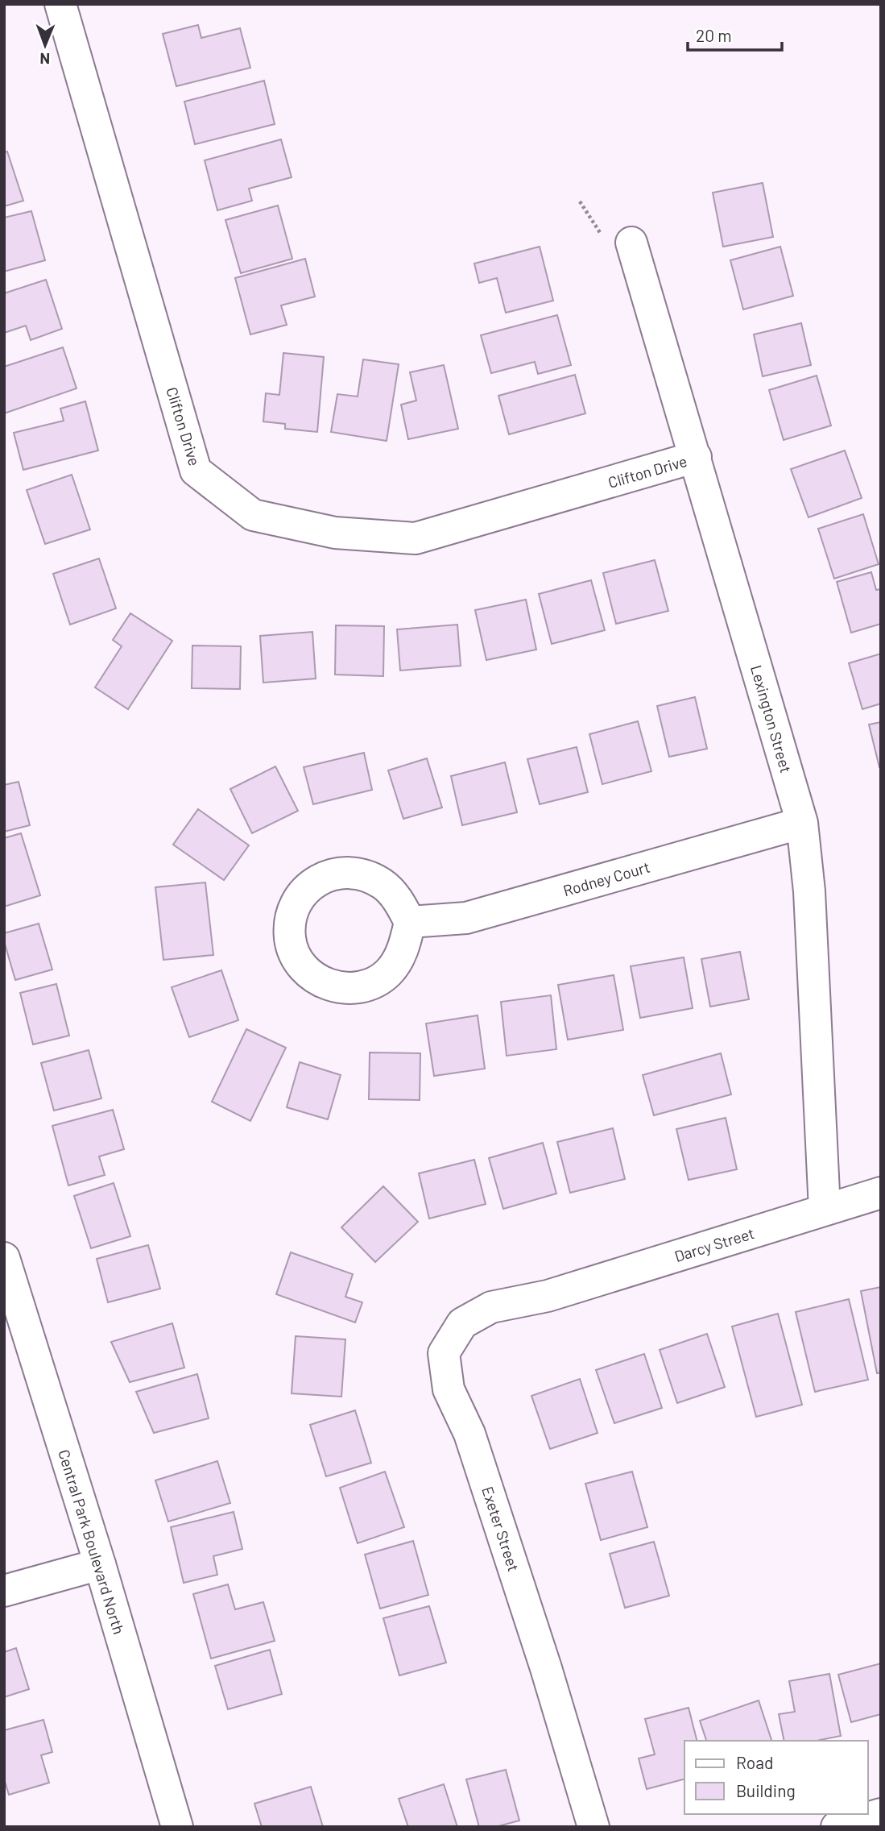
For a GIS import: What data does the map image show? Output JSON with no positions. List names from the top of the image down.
{
  "streets": {
    "street": [
      "Clifton Drive",
      "Lexington Street",
      "Rodney Court",
      "Darcy Street",
      "Exeter Street",
      "Central Park Boulevard North"
    ]
  },
  "crossings": [
    ["Clifton Drive", "Lexington Street"],
    ["Lexington Street", "Rodney Court"],
    ["Lexington Street", "Darcy Street"],
    ["Darcy Street", "Exeter Street"]
  ],
  "legend": ["Road", "Building"],
  "scale_bar": "20 m",
  "north": "bottom"
}
